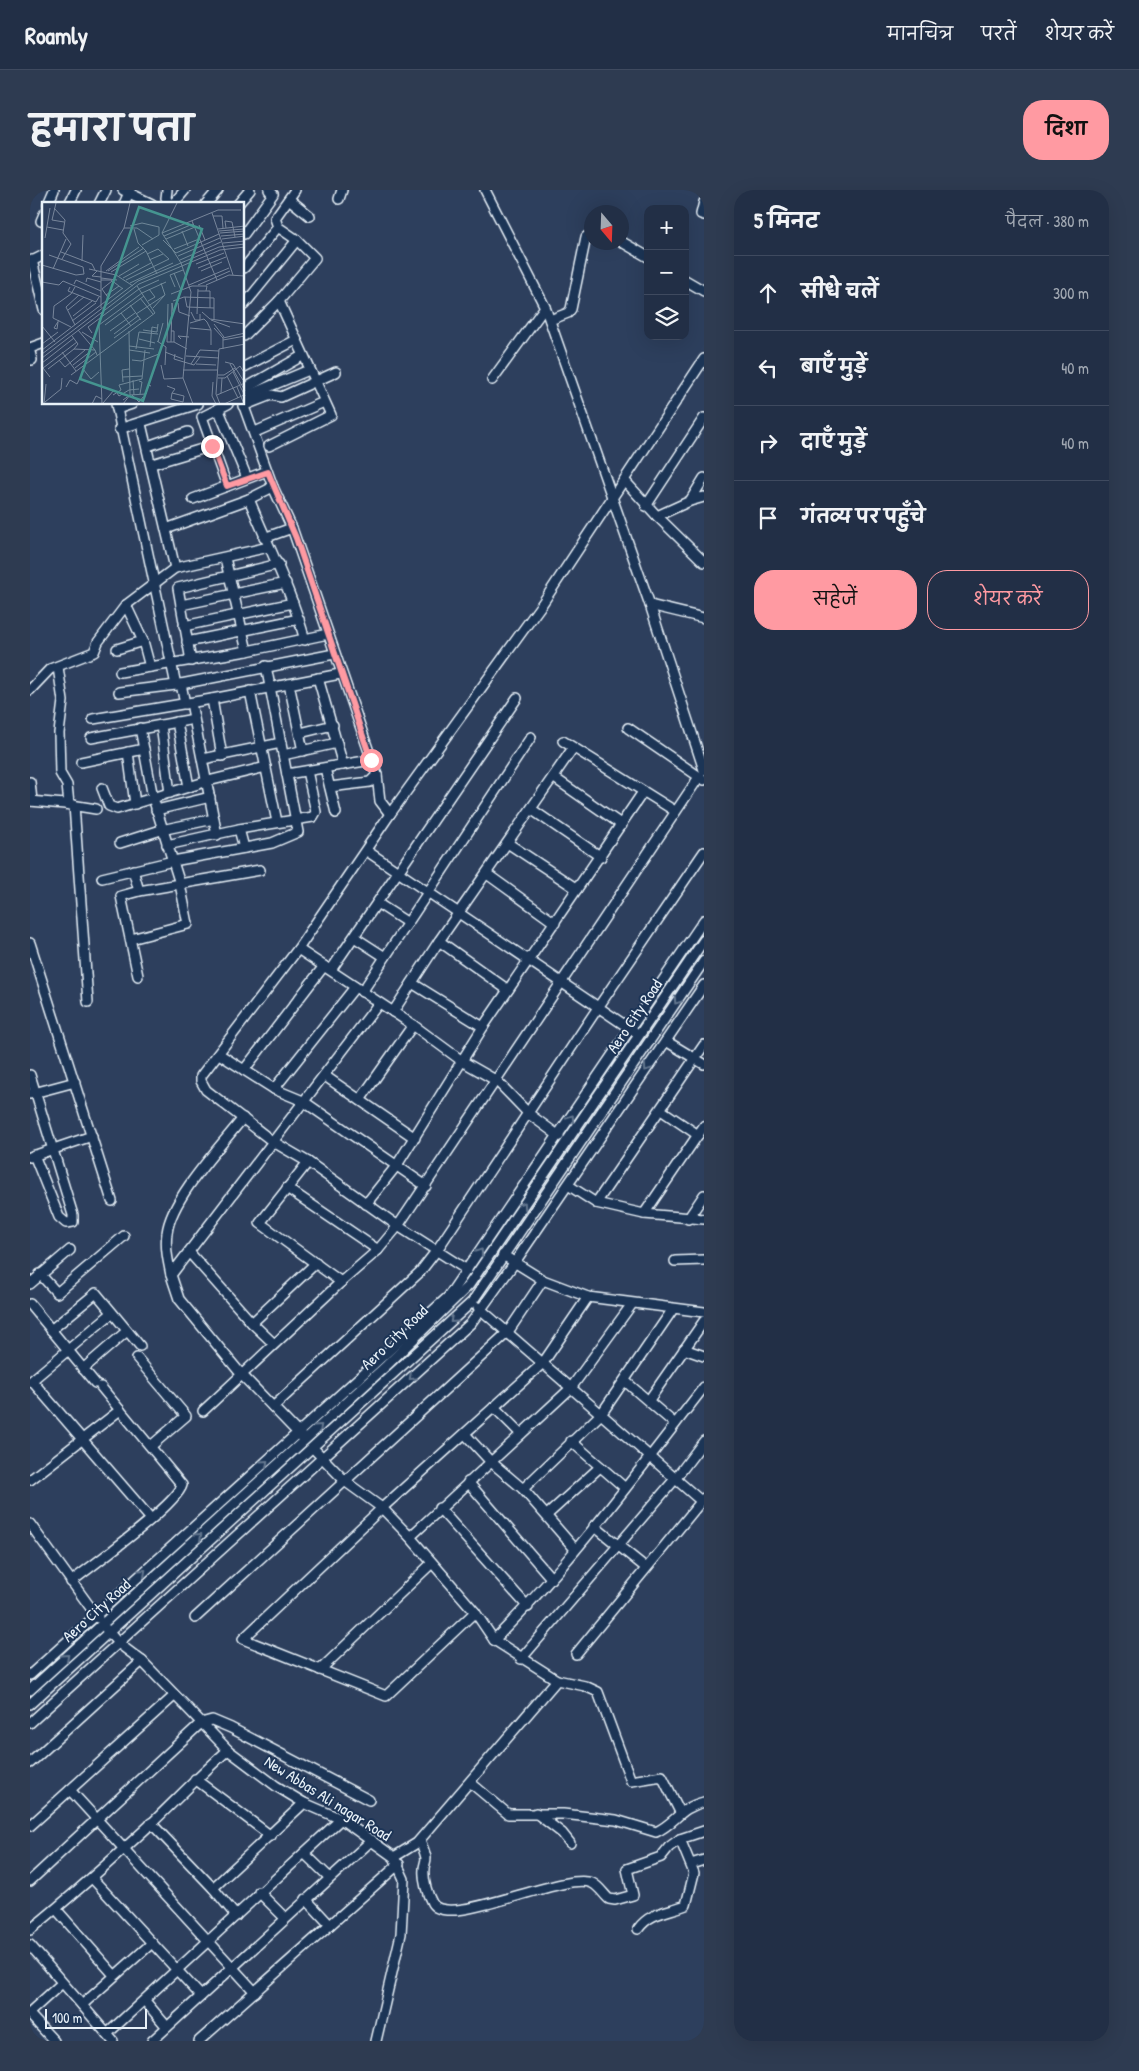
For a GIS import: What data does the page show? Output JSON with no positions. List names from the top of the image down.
{
  "streets": {
    "street": ["Aero City Road", "New Abbas Ali nagar Road"]
  },
  "crossings": [
    ["Aero City Road", "New Abbas Ali nagar Road"]
  ],
  "scale_bar": "100 m",
  "north": "bottom",
  "page": {
    "header": "Roamly",
    "nav": ["मानचित्र", "परतें", "शेयर करें"],
    "title": "हमारा पता",
    "buttons": [
      "दिशा",
      ["सहेजें", "शेयर करें"]
    ],
    "heading": ["5 मिनट", "पैदल · 380 m"],
    "map_buttons": ["+", "−"],
    "list": [
      ["सीधे चलें", "300 m"],
      ["बाएँ मुड़ें", "40 m"],
      ["दाएँ मुड़ें", "40 m"],
      "गंतव्य पर पहुँचे"
    ],
    "scale": "100 m"
  }
}
